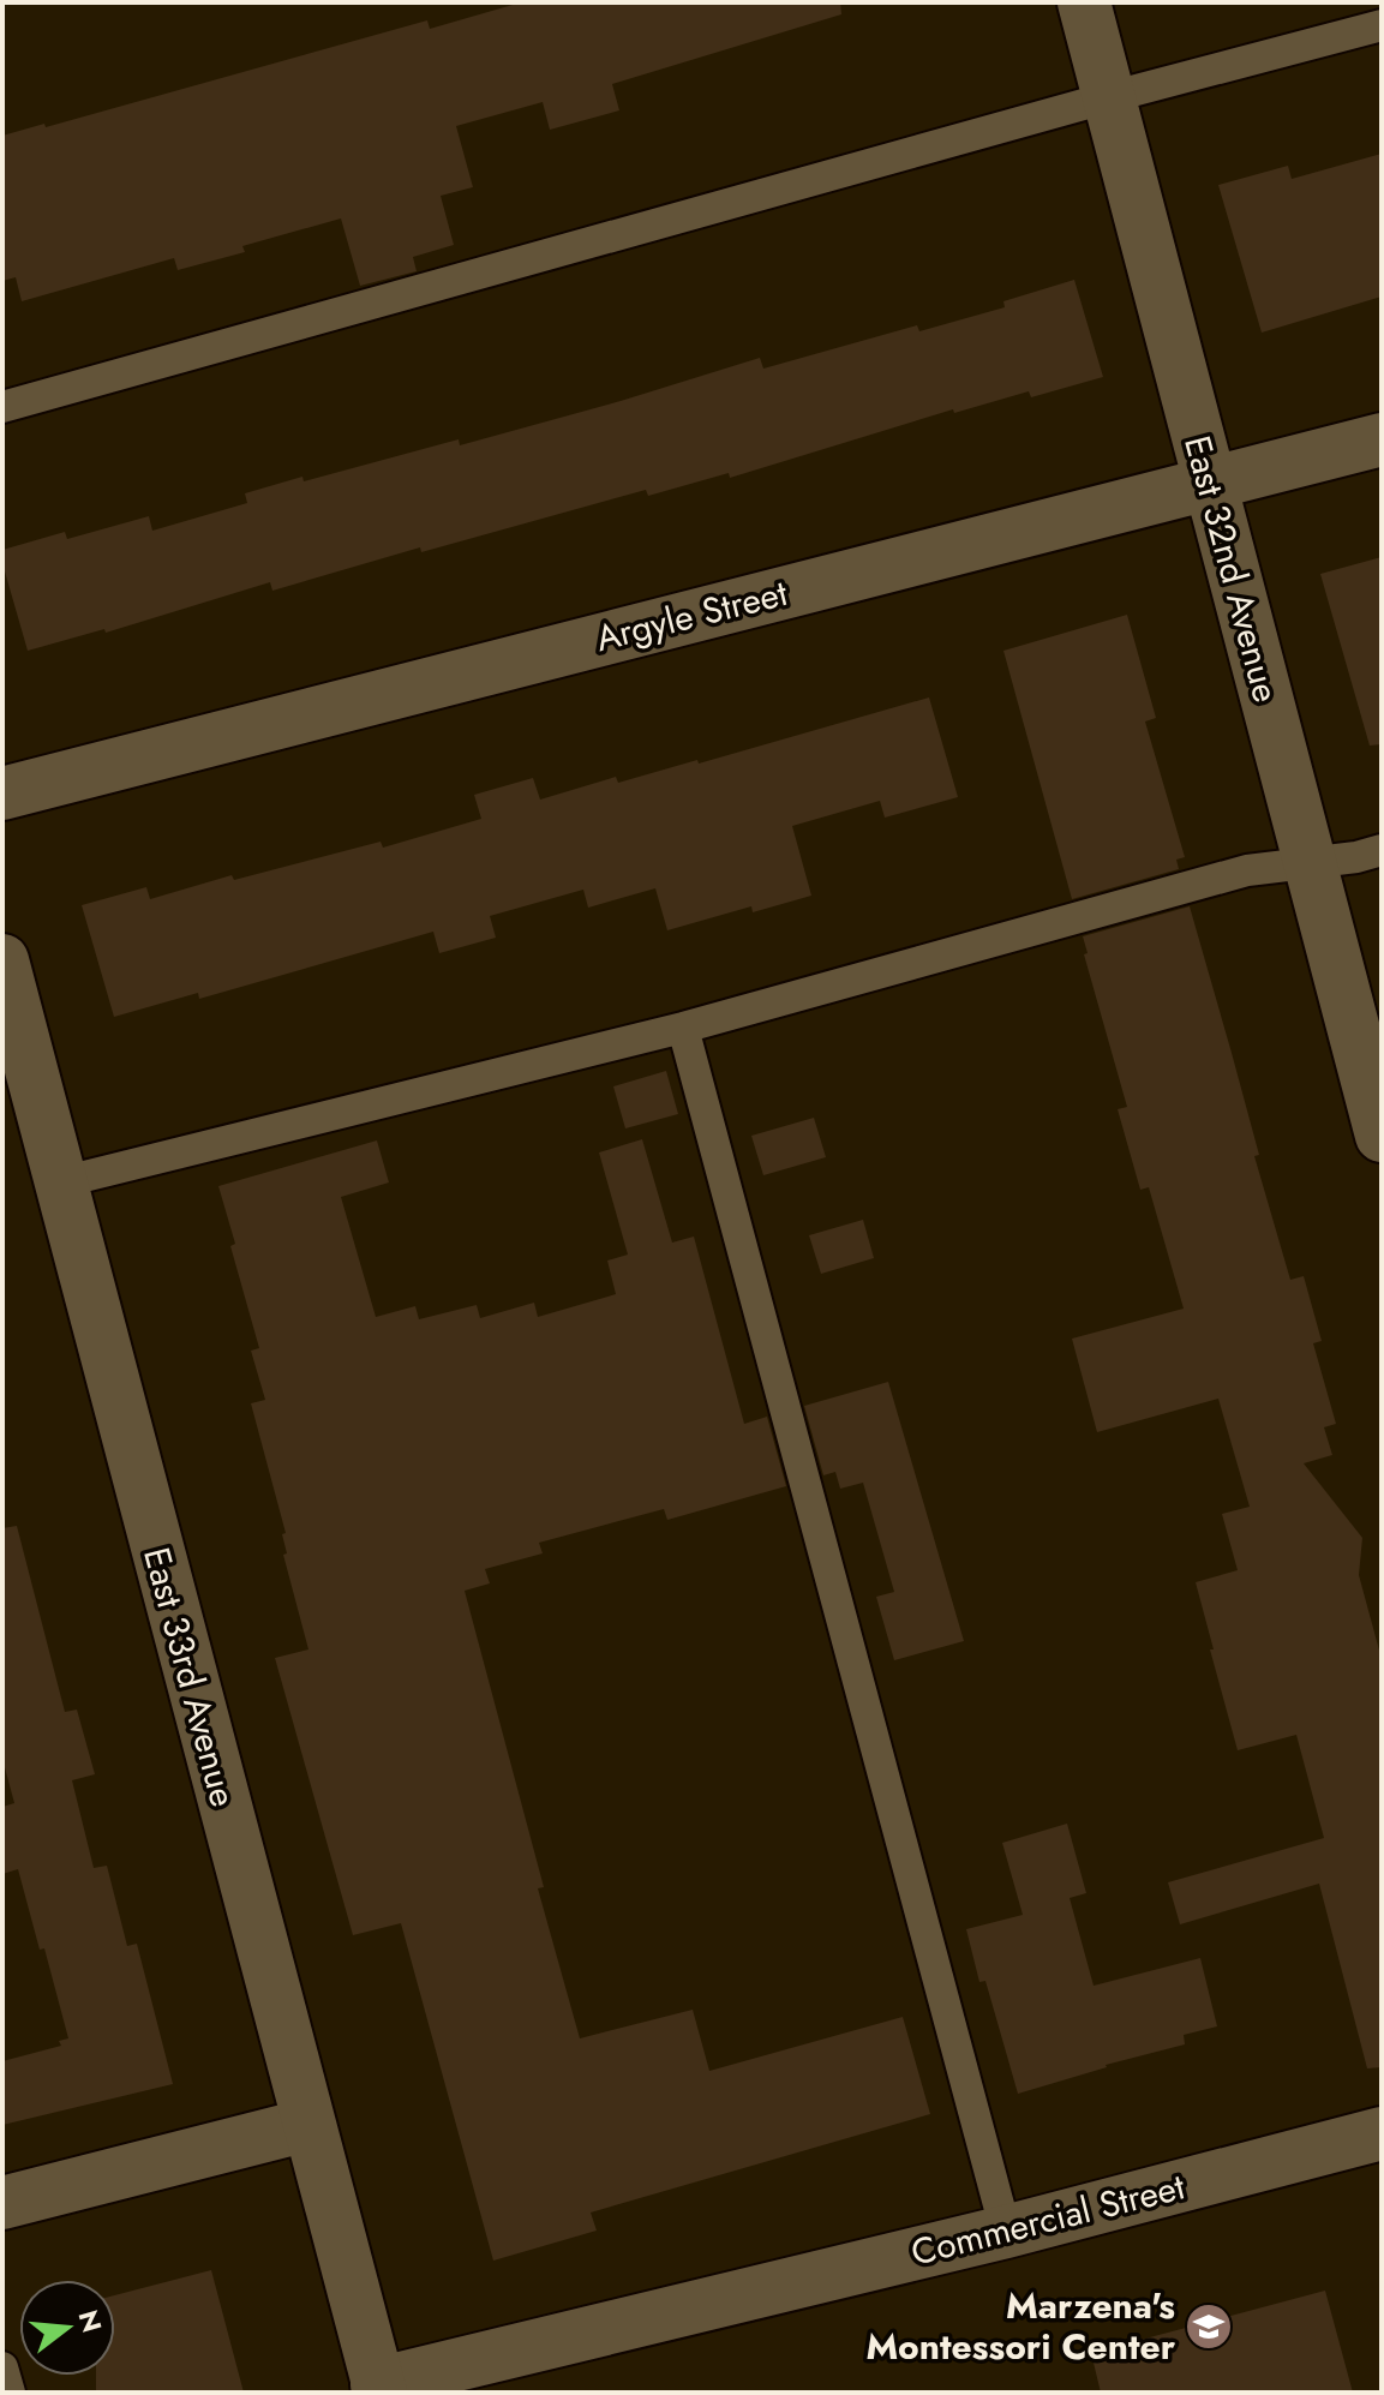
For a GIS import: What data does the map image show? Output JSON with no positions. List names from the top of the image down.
{
  "streets": {
    "street": [
      "East 32nd Avenue",
      "Argyle Street",
      "East 33rd Avenue",
      "Commercial Street"
    ]
  },
  "crossings": [
    ["East 32nd Avenue", "Argyle Street"],
    ["East 33rd Avenue", "Commercial Street"]
  ],
  "places": {
    "school or university": ["Marzena's Montessori Center"]
  },
  "north": "right"
}
